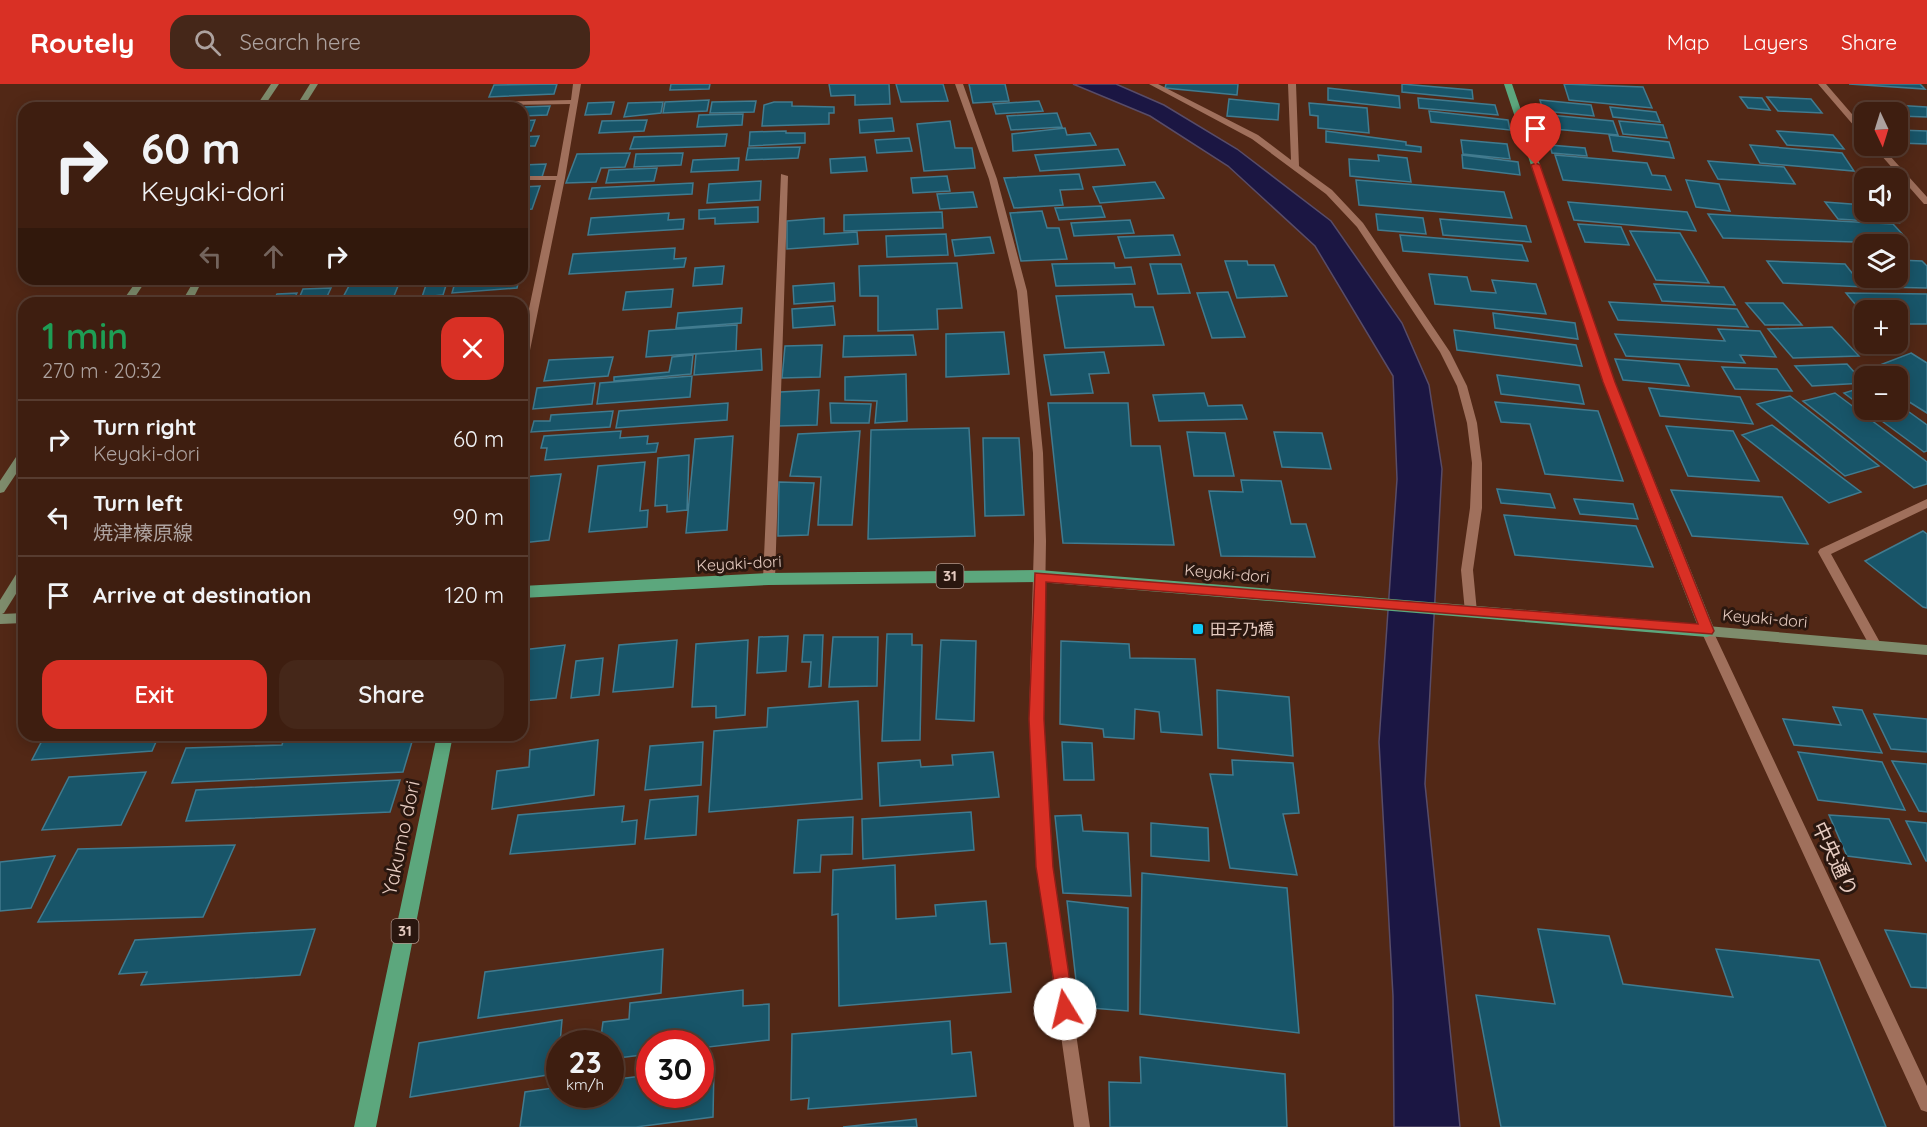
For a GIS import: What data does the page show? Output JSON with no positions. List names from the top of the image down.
{
  "streets": {
    "main road": ["Keyaki-dori", "31", "Yakumo dori"],
    "street": ["中央通り"]
  },
  "crossings": [
    ["Keyaki-dori", "中央通り"]
  ],
  "places": {
    "transit": ["田子乃橋"]
  },
  "north": "bottom",
  "page": {
    "header": "Routely",
    "search": "Search here",
    "nav": ["Map", "Layers", "Share"],
    "map_buttons": ["+", "−"],
    "turn": ["60 m", "Keyaki-dori"],
    "heading": ["1 min", "270 m · 20:32"],
    "list": [
      {
        "name": "Turn right",
        "note": "Keyaki-dori",
        "value": "60 m"
      },
      {
        "name": "Turn left",
        "note": "焼津榛原線",
        "value": "90 m"
      },
      {
        "name": "Arrive at destination",
        "value": "120 m"
      }
    ],
    "buttons": ["Exit", "Share"],
    "speed": "23 km/h",
    "limit": "30"
  }
}
